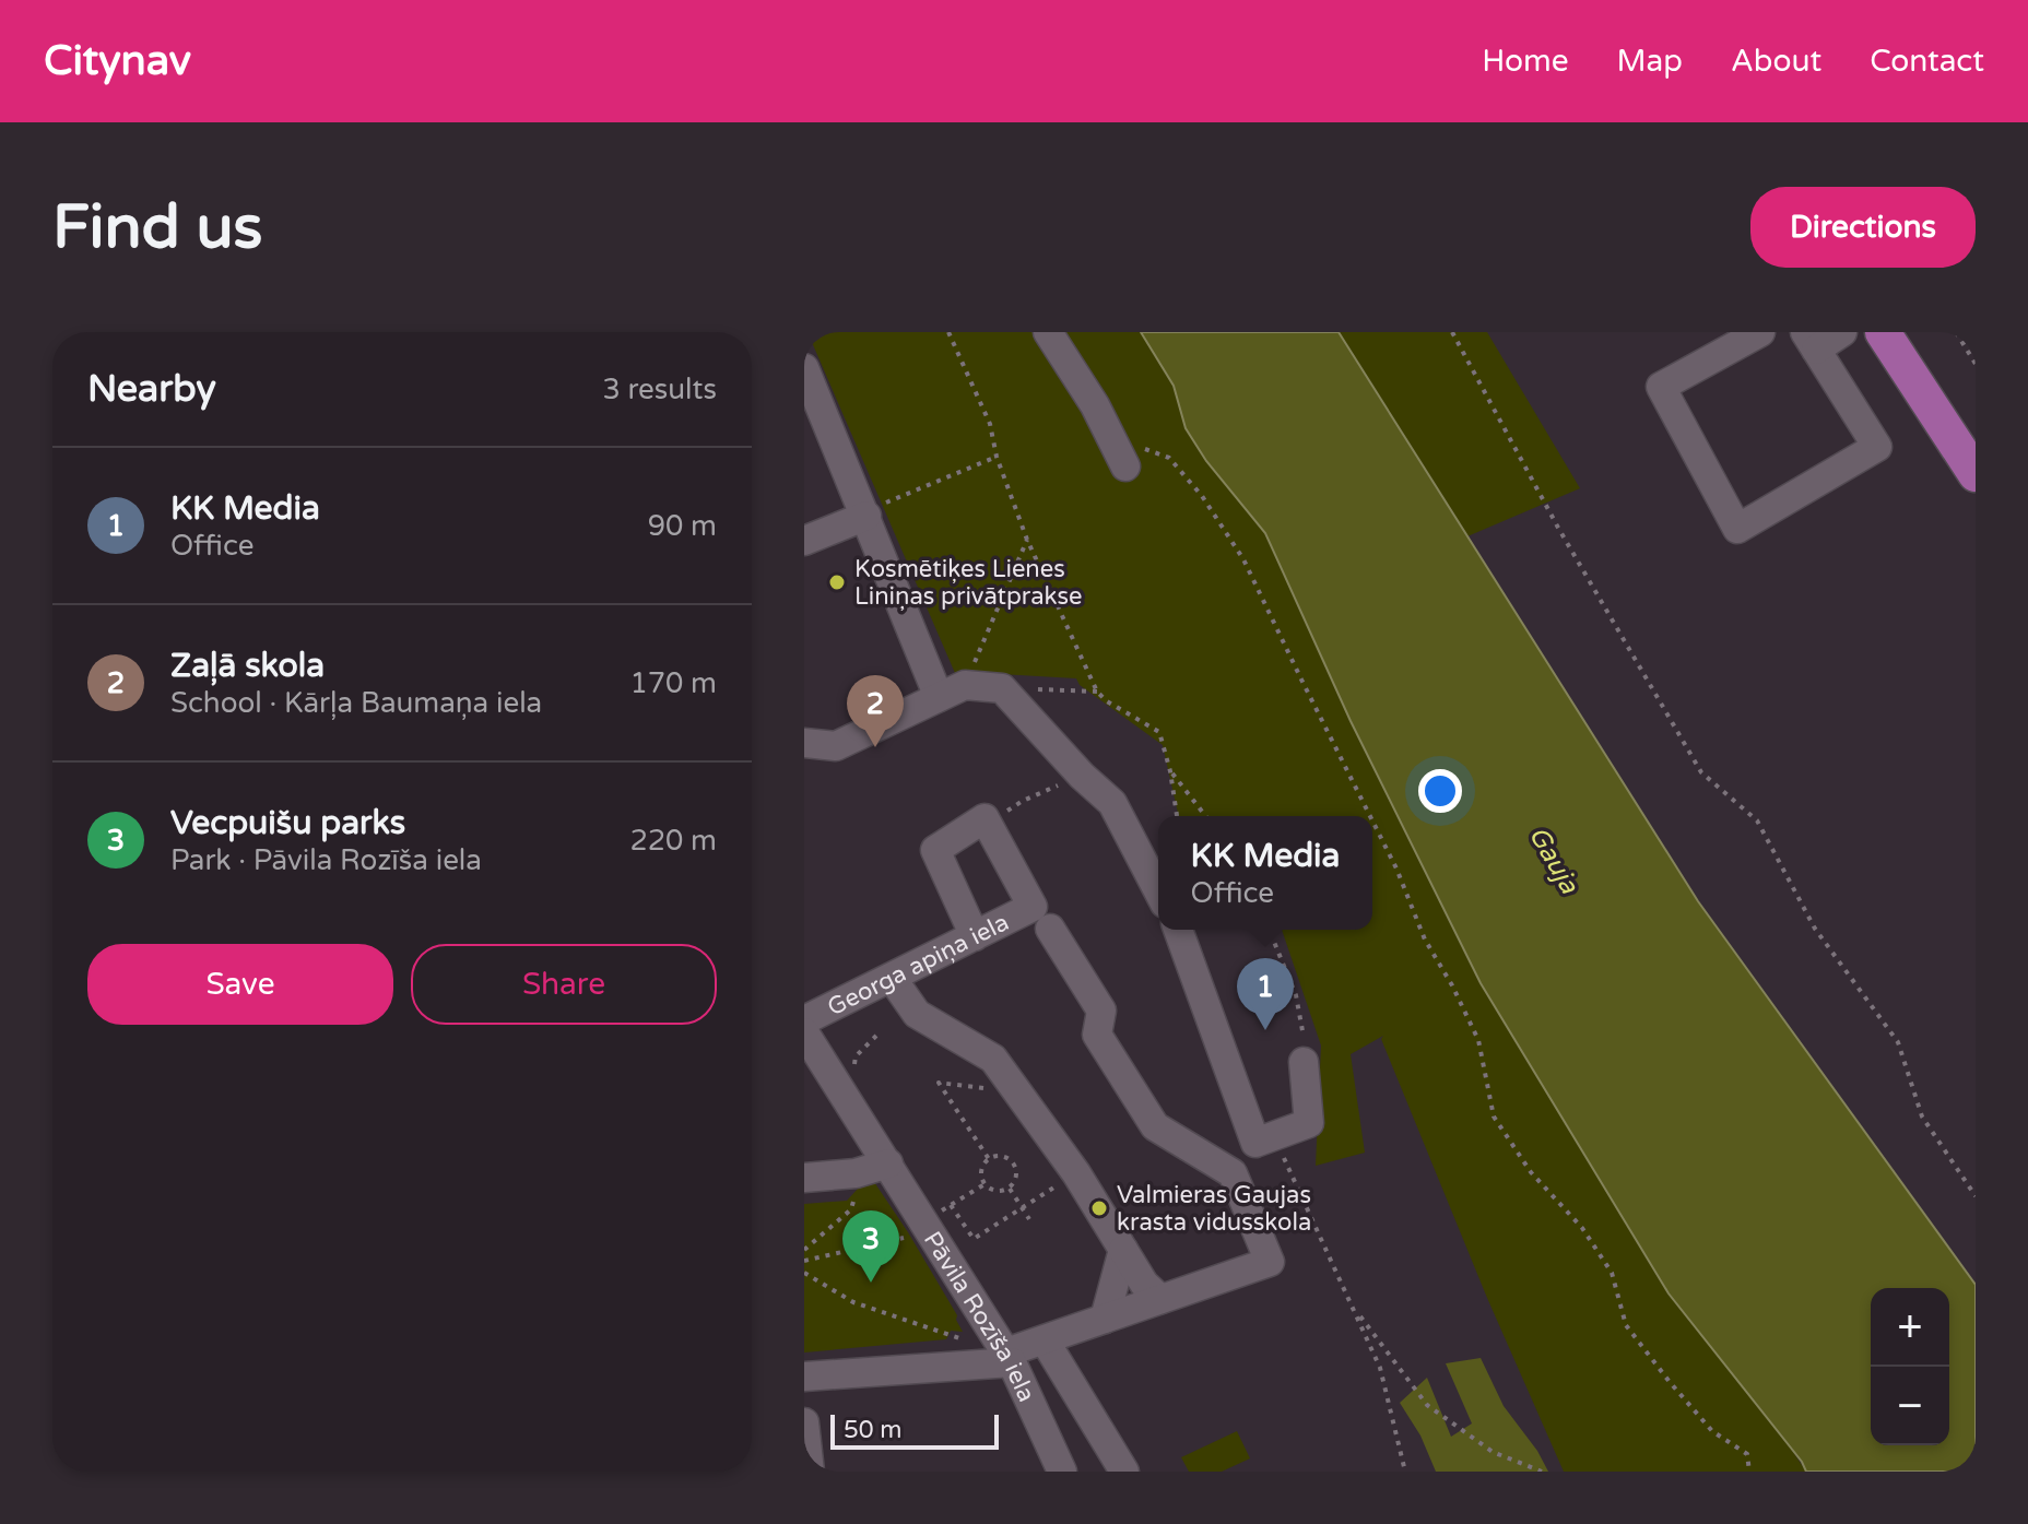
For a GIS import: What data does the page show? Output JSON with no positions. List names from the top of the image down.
{
  "streets": {
    "street": ["Georga apiņa iela", "Pāvila Rozīša iela"]
  },
  "water": ["Gauja"],
  "places": ["Kosmētiķes Lienes Liniņas privātprakse", "Valmieras Gaujas krasta vidusskola"],
  "scale_bar": "50 m",
  "page": {
    "header": "Citynav",
    "nav": [
      "Home",
      "Map",
      "About",
      "Contact"
    ],
    "buttons": [
      "Directions",
      ["Save", "Share"]
    ],
    "title": "Find us",
    "heading": ["Nearby", "3 results"],
    "list": [
      {
        "mark": "1",
        "name": "KK Media",
        "note": "Office",
        "value": "90 m"
      },
      {
        "mark": "2",
        "name": "Zaļā skola",
        "note": "School · Kārļa Baumaņa iela",
        "value": "170 m"
      },
      {
        "mark": "3",
        "name": "Vecpuišu parks",
        "note": "Park · Pāvila Rozīša iela",
        "value": "220 m"
      }
    ],
    "pins": ["2", "1", "3"],
    "popup": ["KK Media", "Office"],
    "map_buttons": ["+", "−"],
    "scale": "50 m"
  }
}
